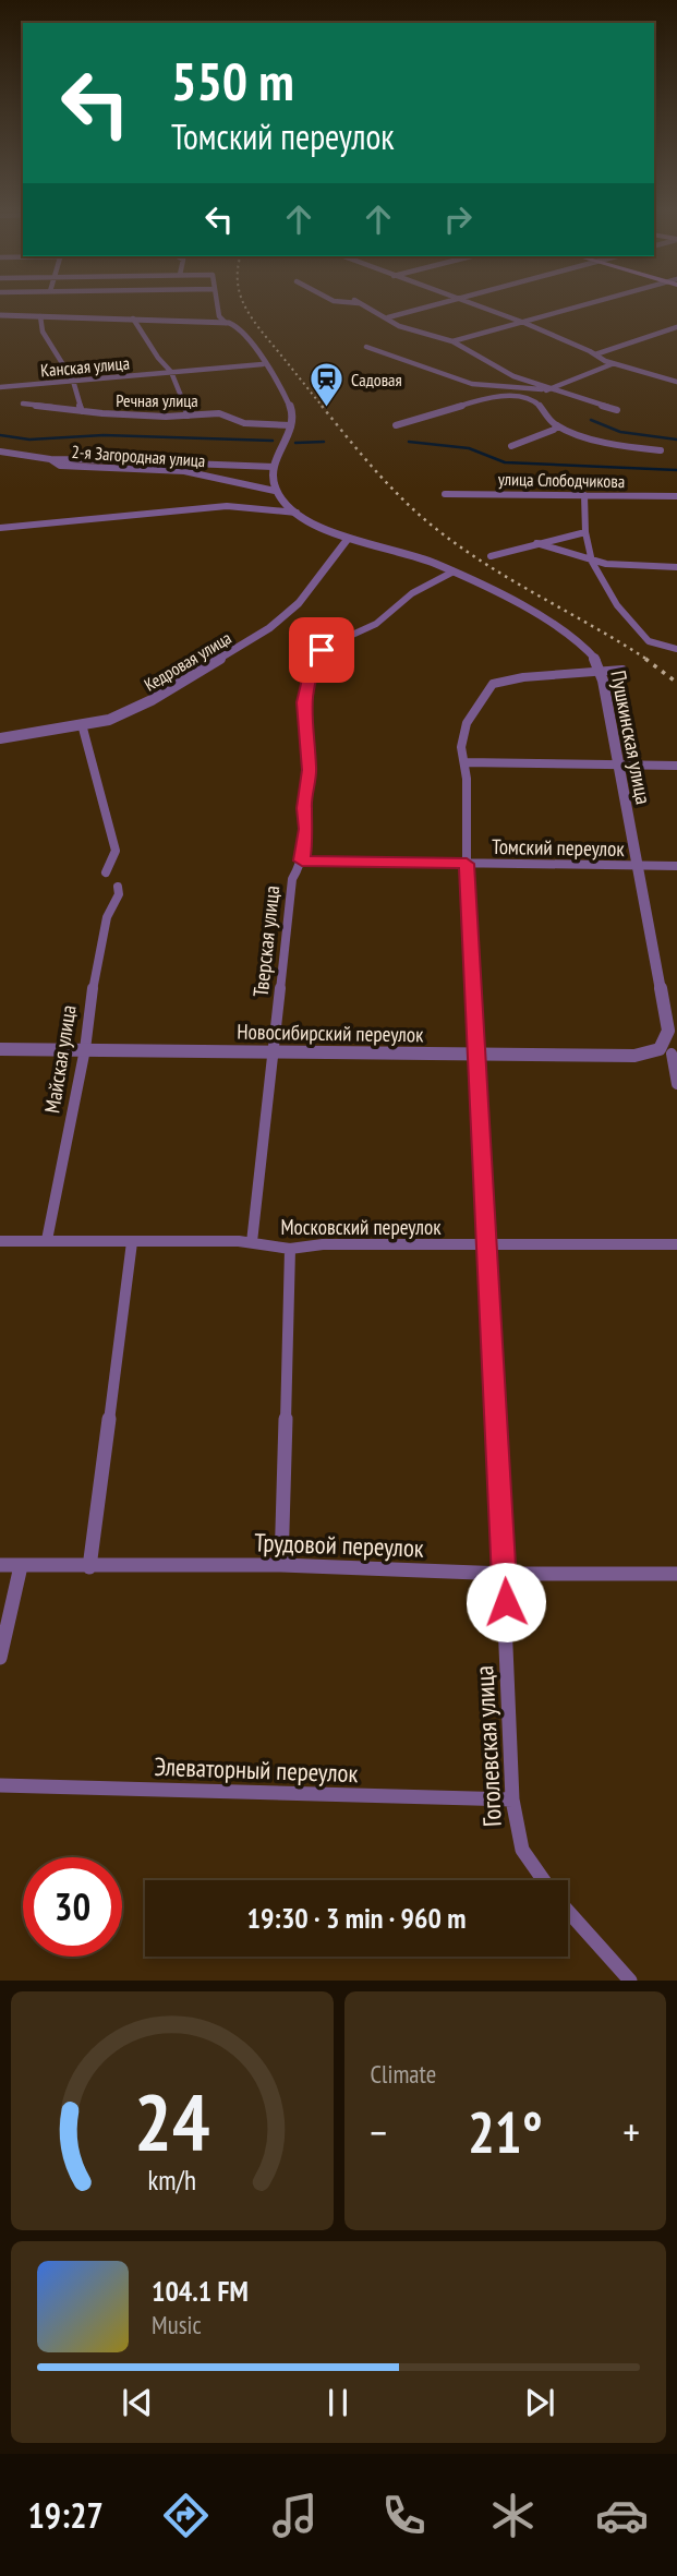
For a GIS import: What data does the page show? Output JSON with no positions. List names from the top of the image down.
{
  "streets": {
    "street": [
      "Канская улица",
      "Речная улица",
      "2-я Загородная улица",
      "улица Слободчикова",
      "Кедровая улица",
      "Пушкинская улица",
      "Томский переулок",
      "Тверская улица",
      "Новосибирский переулок",
      "Майская улица",
      "Московский переулок",
      "Трудовой переулок",
      "Гоголевская улица",
      "Элеваторный переулок"
    ]
  },
  "crossings": [
    ["2-я Загородная улица", "Пушкинская улица"],
    ["Кедровая улица", "Пушкинская улица"],
    ["Пушкинская улица", "Томский переулок"],
    ["Пушкинская улица", "Тверская улица"],
    ["Пушкинская улица", "Новосибирский переулок"],
    ["Пушкинская улица", "Гоголевская улица"],
    ["Томский переулок", "Тверская улица"],
    ["Томский переулок", "Гоголевская улица"],
    ["Тверская улица", "Новосибирский переулок"],
    ["Тверская улица", "Московский переулок"],
    ["Новосибирский переулок", "Майская улица"],
    ["Новосибирский переулок", "Гоголевская улица"],
    ["Майская улица", "Московский переулок"],
    ["Московский переулок", "Гоголевская улица"],
    ["Трудовой переулок", "Гоголевская улица"],
    ["Гоголевская улица", "Элеваторный переулок"]
  ],
  "places": {
    "station": ["Садовая"]
  },
  "page": {
    "turn": ["550 m", "Томский переулок"],
    "limit": "30",
    "trip": "19:30 · 3 min · 960 m",
    "tile": "Climate",
    "heat": ["−", "21°", "+"],
    "song": ["104.1 FM", "Music"],
    "tabs": "19:27",
    "gauge": ["24", "km/h"]
  }
}
